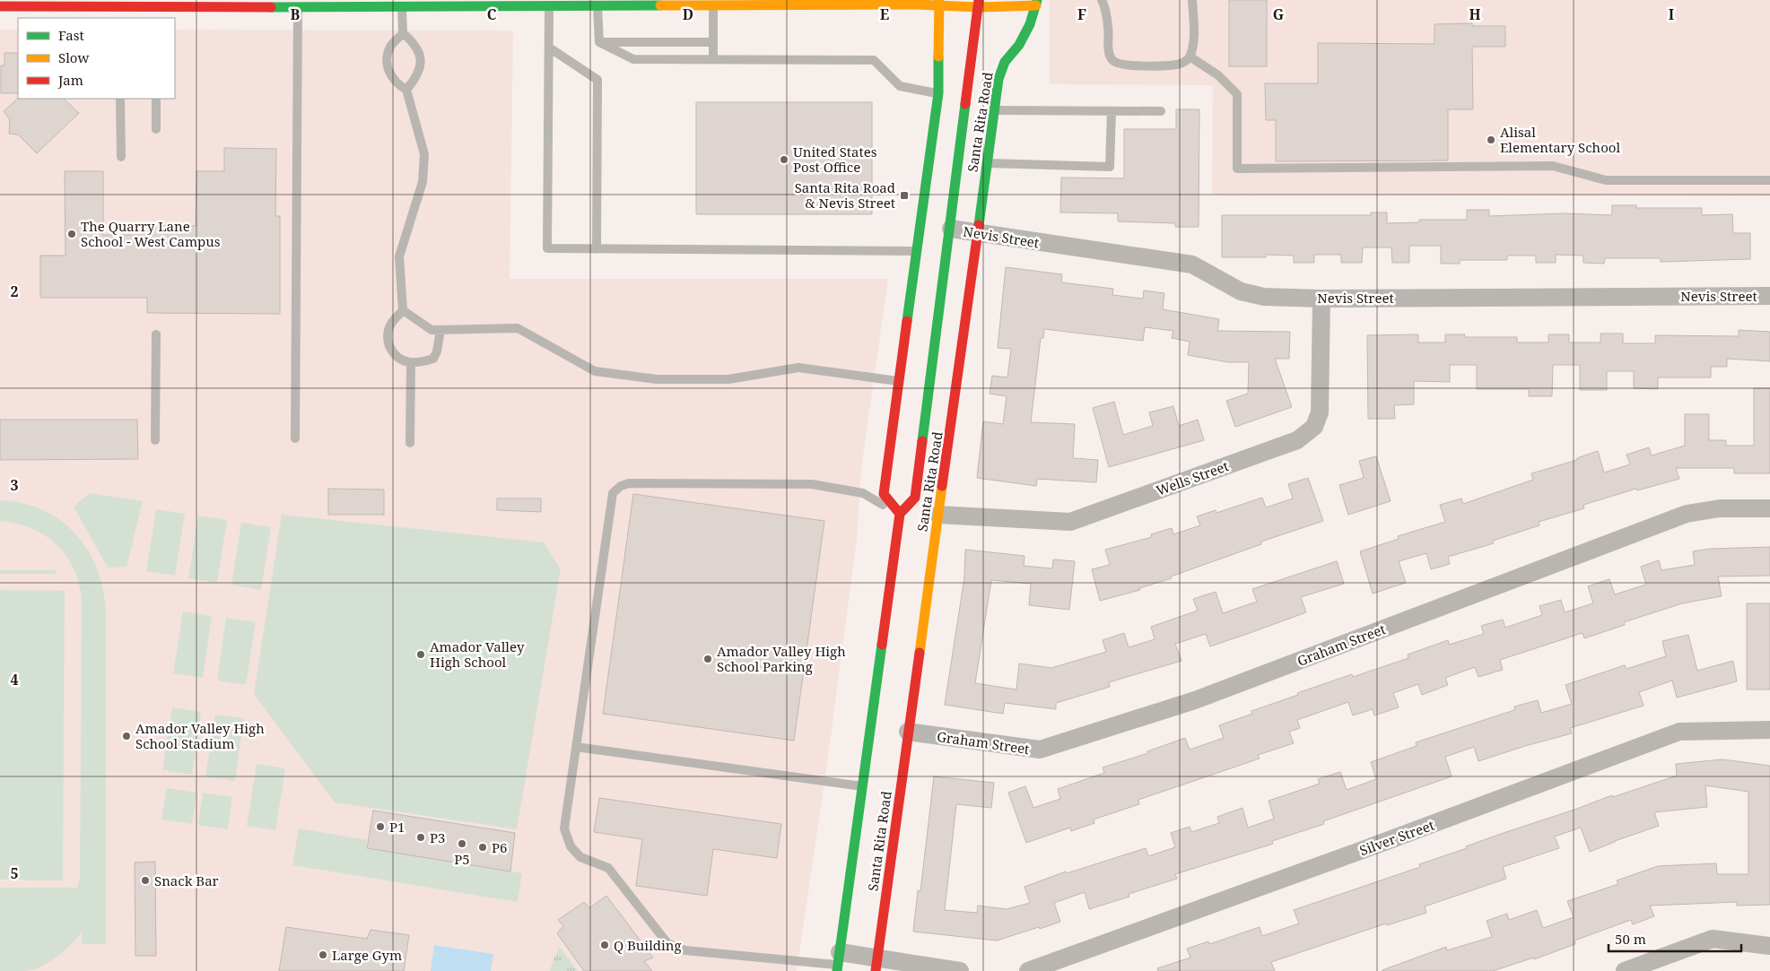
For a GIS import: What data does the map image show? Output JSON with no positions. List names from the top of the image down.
{
  "streets": {
    "street": [
      "Santa Rita Road",
      "Nevis Street",
      "Wells Street",
      "Graham Street",
      "Silver Street"
    ]
  },
  "crossings": [
    ["Santa Rita Road", "Nevis Street"],
    ["Santa Rita Road", "Wells Street"],
    ["Santa Rita Road", "Graham Street"],
    ["Nevis Street", "Wells Street"]
  ],
  "places": {
    "other": [
      "Alisal Elementary School",
      "United States Post Office",
      "The Quarry Lane School - West Campus",
      "Amador Valley High School",
      "Amador Valley High School Parking",
      "Amador Valley High School Stadium",
      "P1",
      "P3",
      "P5",
      "P6",
      "Snack Bar",
      "Q Building",
      "Large Gym"
    ],
    "transit": ["Santa Rita Road & Nevis Street"]
  },
  "legend": ["Fast", "Slow", "Jam"],
  "scale_bar": "50 m",
  "grid": {
    "columns": [
      "B",
      "C",
      "D",
      "E",
      "F",
      "G",
      "H",
      "I"
    ],
    "rows": [
      "2",
      "3",
      "4",
      "5"
    ]
  }
}
